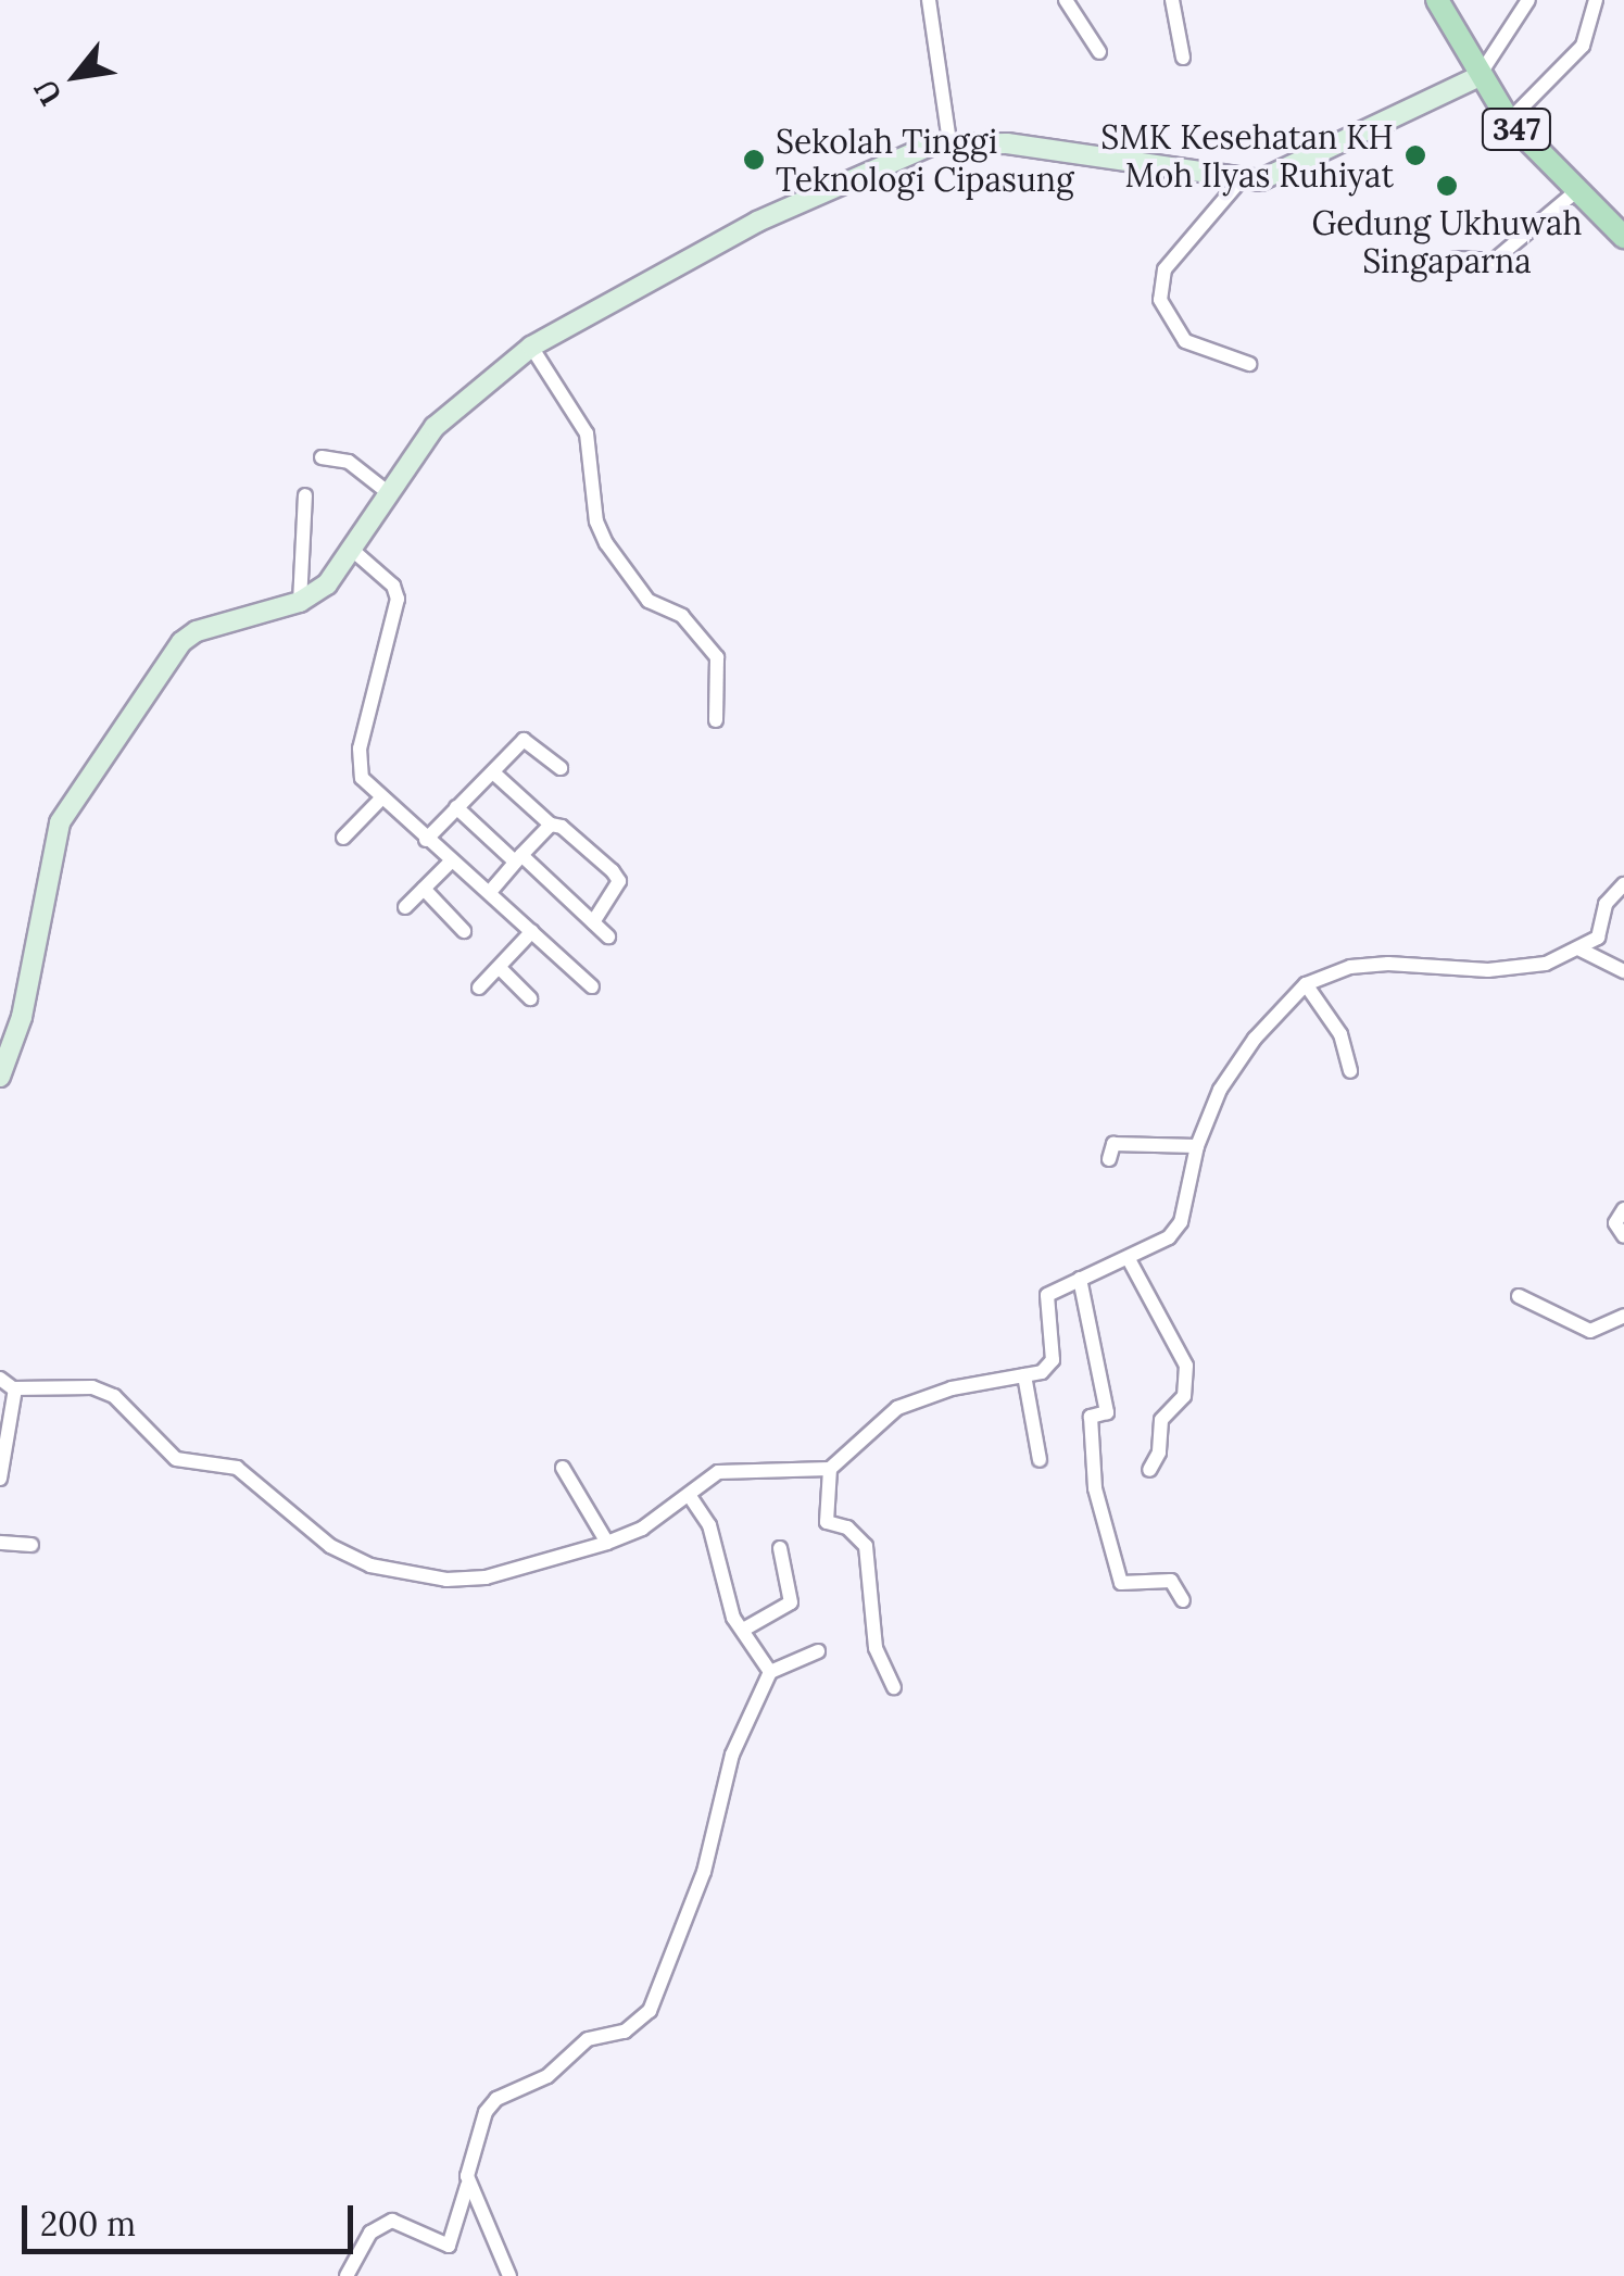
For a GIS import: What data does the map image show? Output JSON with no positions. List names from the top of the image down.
{
  "streets": {
    "main road": ["347"]
  },
  "places": ["SMK Kesehatan KH Moh Ilyas Ruhiyat", "Sekolah Tinggi Teknologi Cipasung", "Gedung Ukhuwah Singaparna"],
  "scale_bar": "200 m",
  "north": "bottom left"
}
